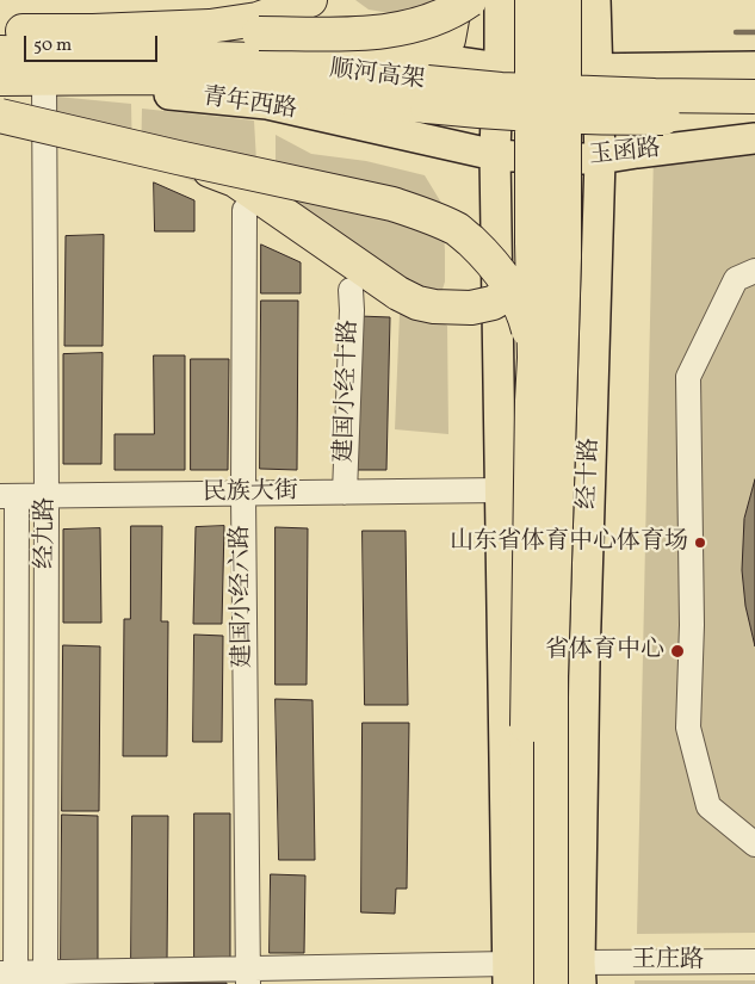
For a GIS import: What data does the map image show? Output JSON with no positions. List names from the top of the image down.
{
  "streets": {
    "highway": ["顺河高架", "经十路"],
    "main road": ["青年西路", "玉函路"],
    "street": [
      "建国小经十路",
      "民族大街",
      "经九路",
      "建国小经六路",
      "王庄路"
    ]
  },
  "crossings": [
    ["青年西路", "玉函路"],
    ["青年西路", "经九路"],
    ["玉函路", "经十路"],
    ["建国小经十路", "民族大街"],
    ["经十路", "王庄路"],
    ["民族大街", "经九路"],
    ["民族大街", "建国小经六路"]
  ],
  "places": ["山东省体育中心体育场", "省体育中心"],
  "scale_bar": "50 m"
}
